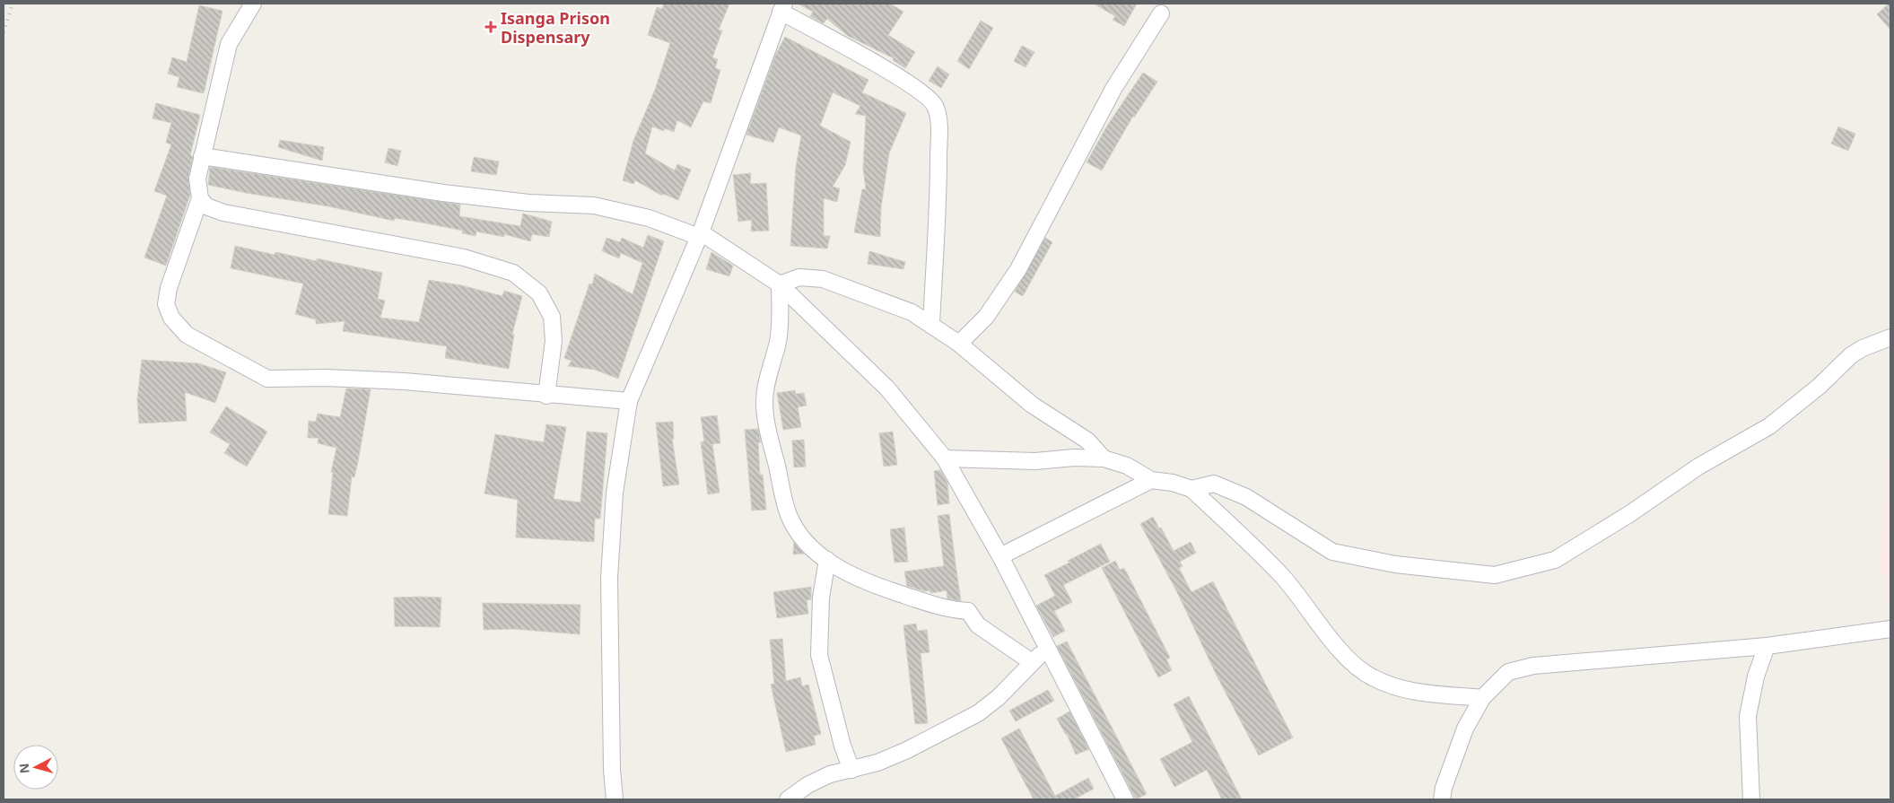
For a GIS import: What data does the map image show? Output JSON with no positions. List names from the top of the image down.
{
  "places": {
    "health": ["Isanga Prison Dispensary"]
  },
  "north": "left"
}
